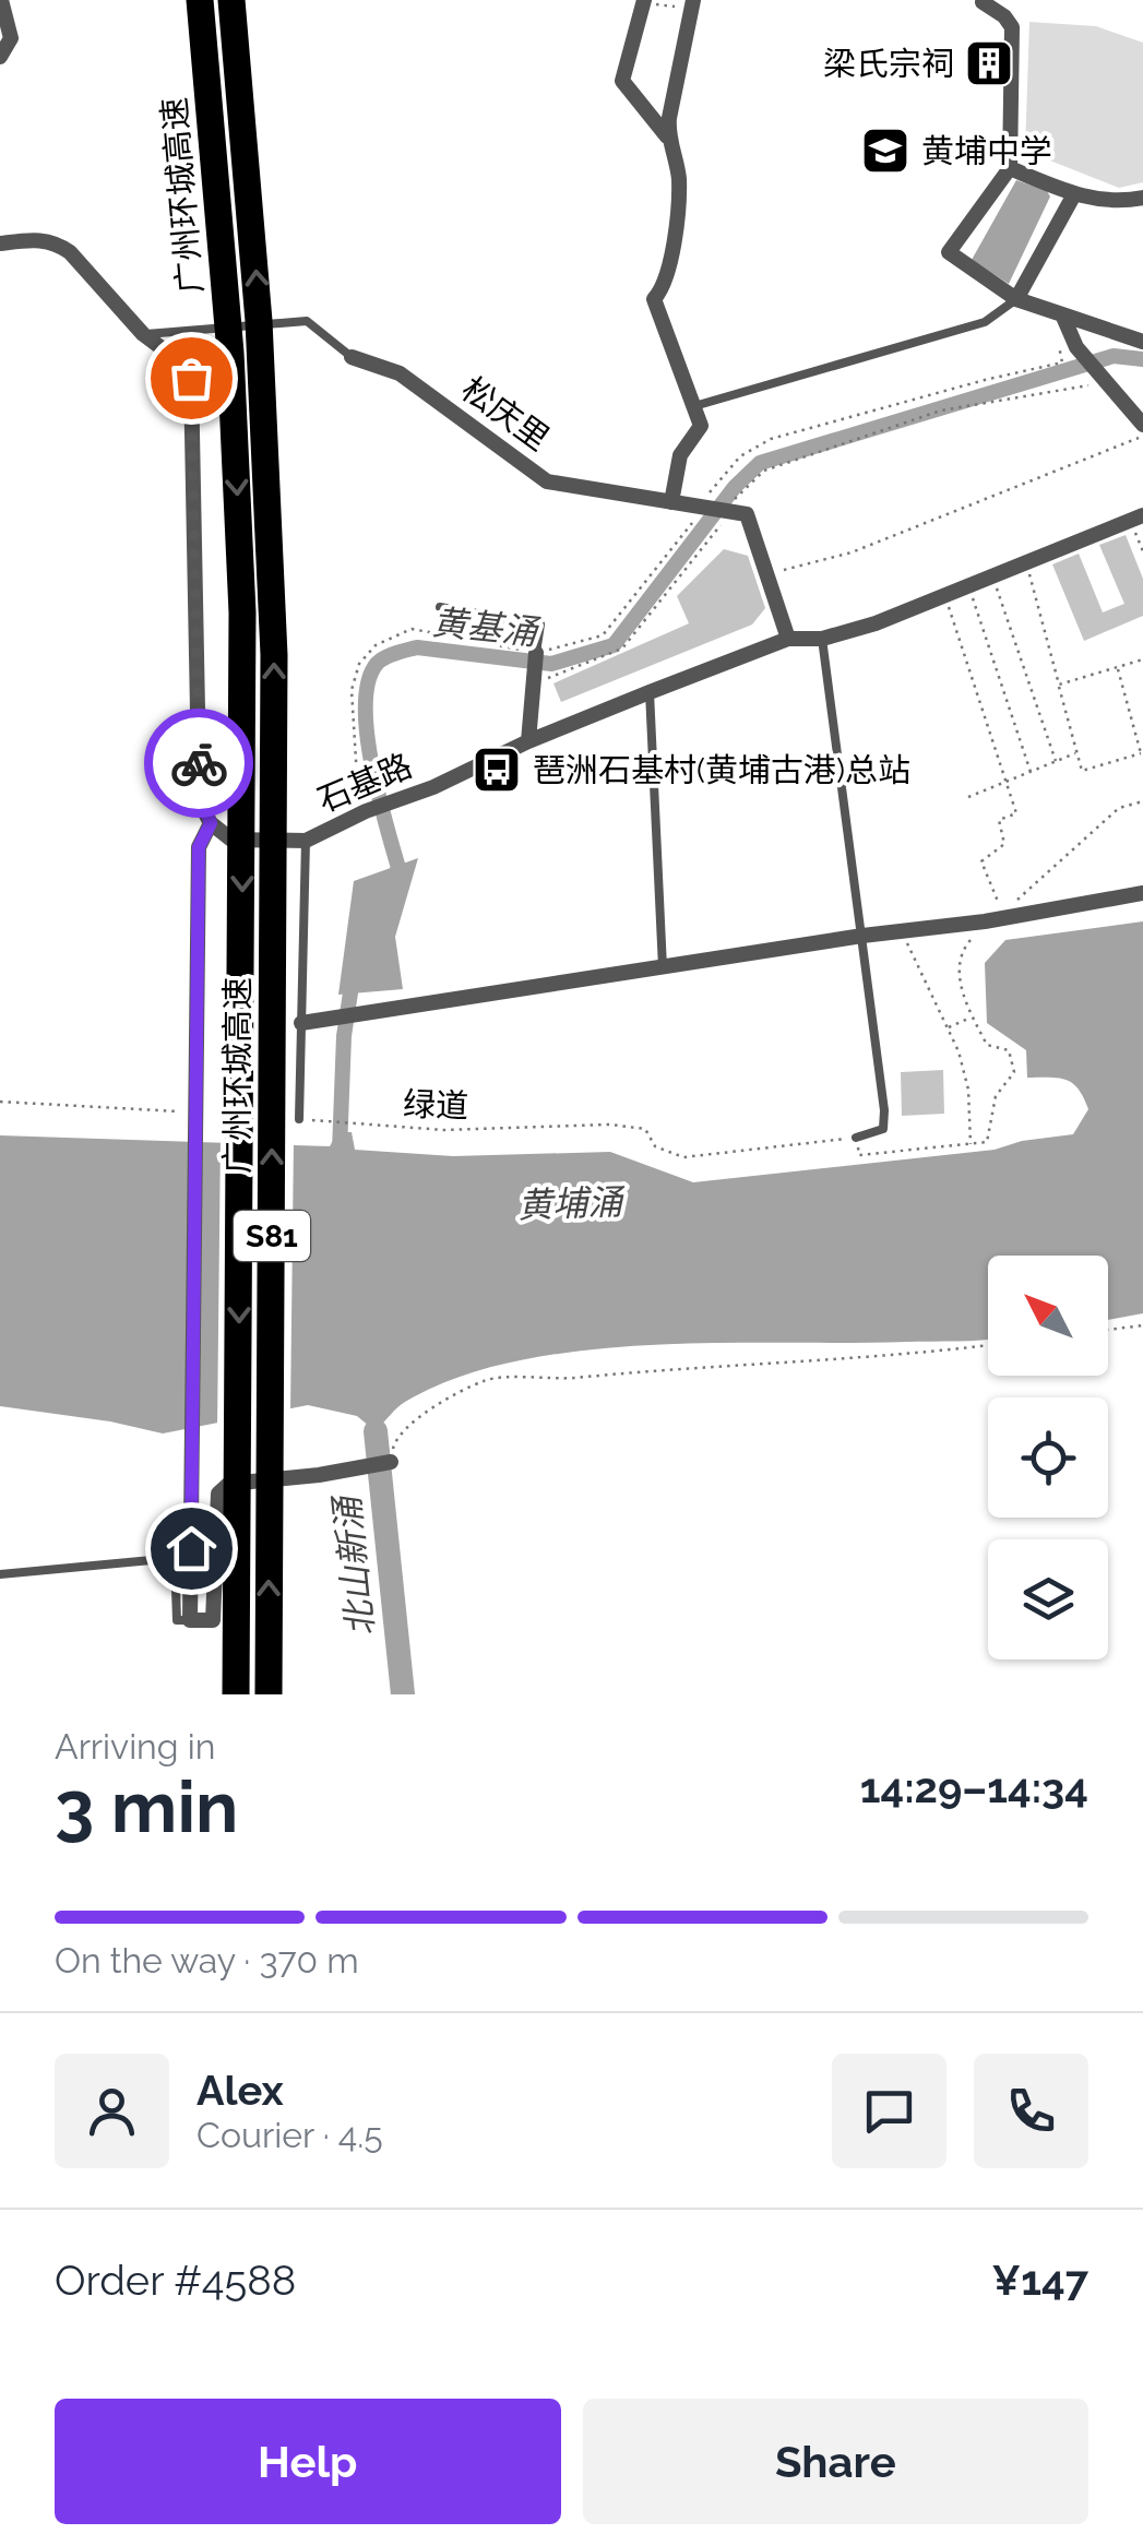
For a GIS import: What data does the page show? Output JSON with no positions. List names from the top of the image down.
{
  "streets": {
    "highway": ["广州环城高速", "S81"],
    "street": ["松庆里", "石基路"],
    "path": ["绿道"]
  },
  "water": ["黄基涌", "黄埔涌", "北山新涌"],
  "places": {
    "building": ["梁氏宗祠"],
    "school or university": ["黄埔中学"],
    "bus stop": ["琶洲石基村(黄埔古港)总站"]
  },
  "north": "top left",
  "page": {
    "heading": ["3 min", "Arriving in", "14:29–14:34"],
    "panel": [
      "Alex",
      "Courier · 4.5",
      "Order #4588",
      "¥147"
    ],
    "bar": "On the way · 370 m",
    "buttons": ["Help", "Share"]
  }
}
